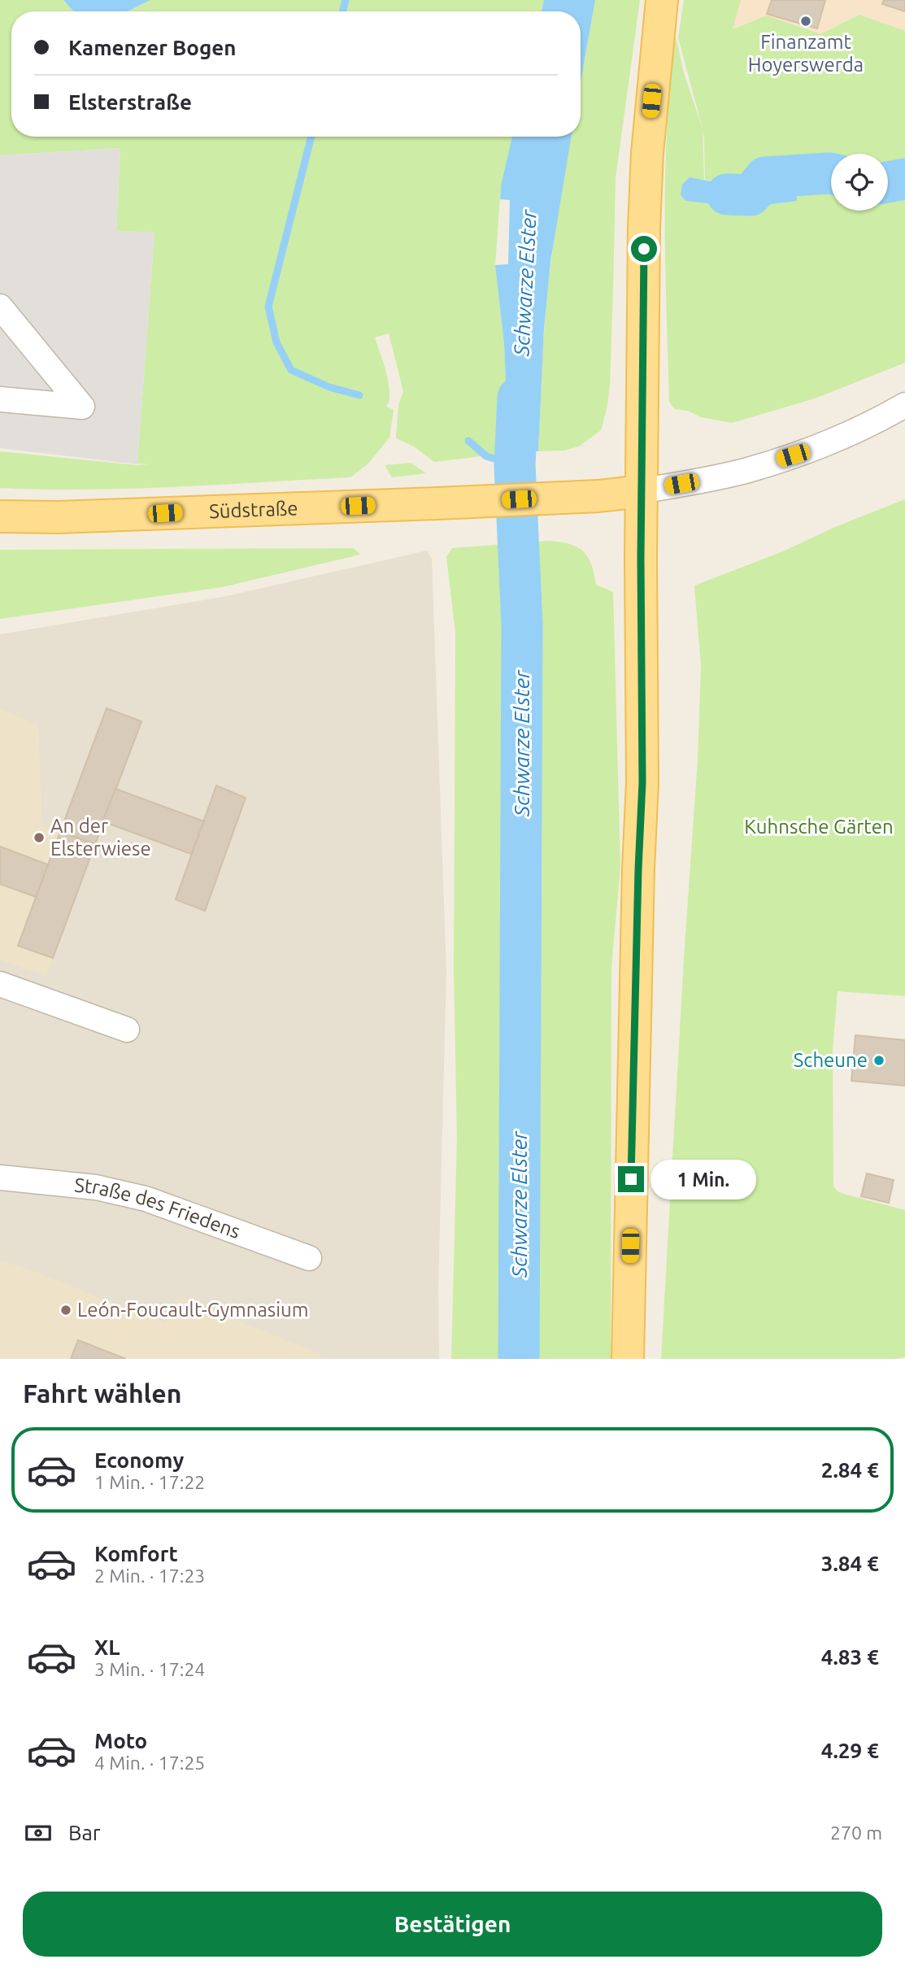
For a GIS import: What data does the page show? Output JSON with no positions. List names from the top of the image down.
{
  "streets": {
    "main road": ["Südstraße"],
    "street": ["Straße des Friedens"]
  },
  "water": ["Schwarze Elster"],
  "parks": ["Kuhnsche Gärten"],
  "places": [
    "Finanzamt Hoyerswerda",
    "An der Elsterwiese",
    "Scheune",
    "León-Foucault-Gymnasium"
  ],
  "page": {
    "banner": ["Kamenzer Bogen", "Elsterstraße"],
    "bubble": "1 Min.",
    "heading": "Fahrt wählen",
    "list": [
      {
        "name": "Economy",
        "note": "1 Min. · 17:22",
        "value": "2.84 €"
      },
      {
        "name": "Komfort",
        "note": "2 Min. · 17:23",
        "value": "3.84 €"
      },
      {
        "name": "XL",
        "note": "3 Min. · 17:24",
        "value": "4.83 €"
      },
      {
        "name": "Moto",
        "note": "4 Min. · 17:25",
        "value": "4.29 €"
      }
    ],
    "pay": ["Bar", "270 m"],
    "buttons": "Bestätigen"
  }
}
